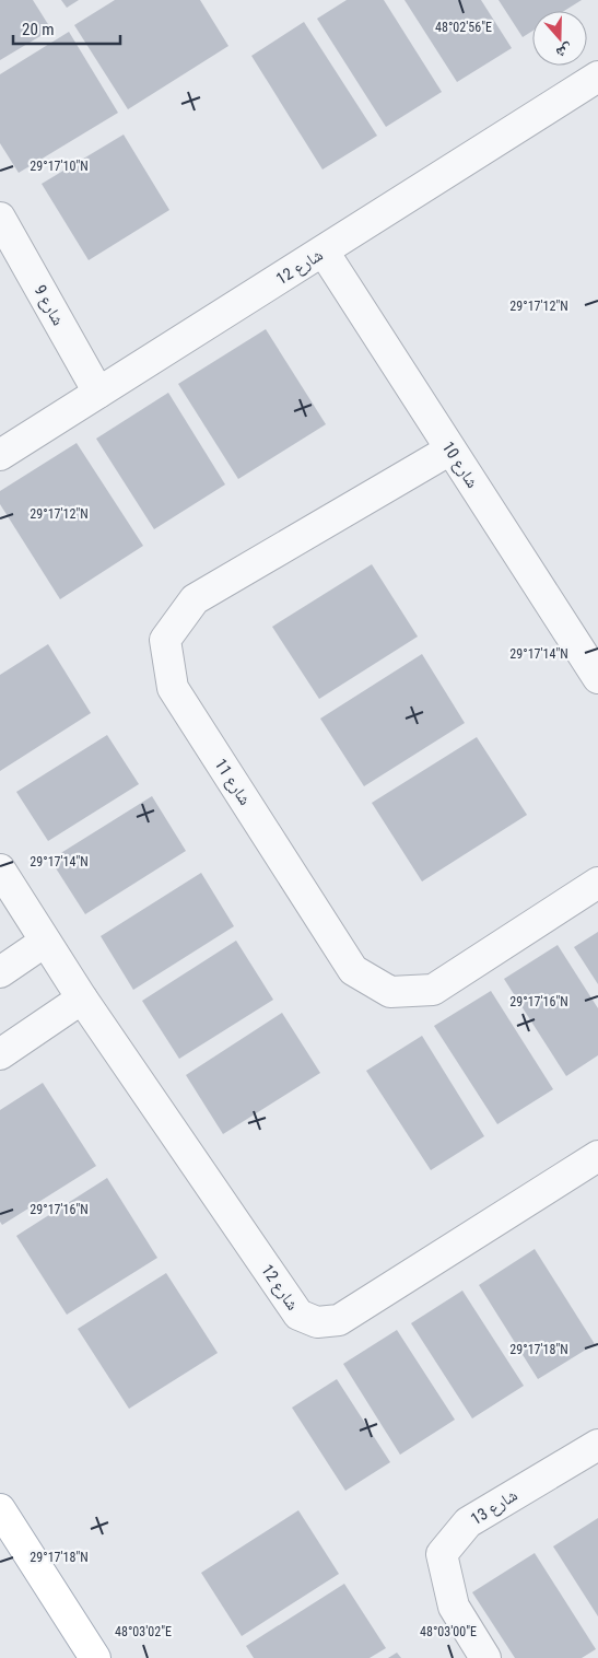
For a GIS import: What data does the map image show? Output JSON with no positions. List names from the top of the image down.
{
  "streets": {
    "street": [
      "شارع 12",
      "شارع 9",
      "شارع 10",
      "شارع 11",
      "شارع 13"
    ]
  },
  "crossings": [
    ["شارع 12", "شارع 9"],
    ["شارع 12", "شارع 10"],
    ["شارع 10", "شارع 11"]
  ],
  "scale_bar": "20 m",
  "north": "bottom",
  "coordinates": [
    "48°02'56\"E",
    "29°17'10\"N",
    "29°17'12\"N",
    "29°17'14\"N",
    "29°17'16\"N",
    "29°17'18\"N",
    "48°03'02\"E",
    "48°03'00\"E"
  ]
}
